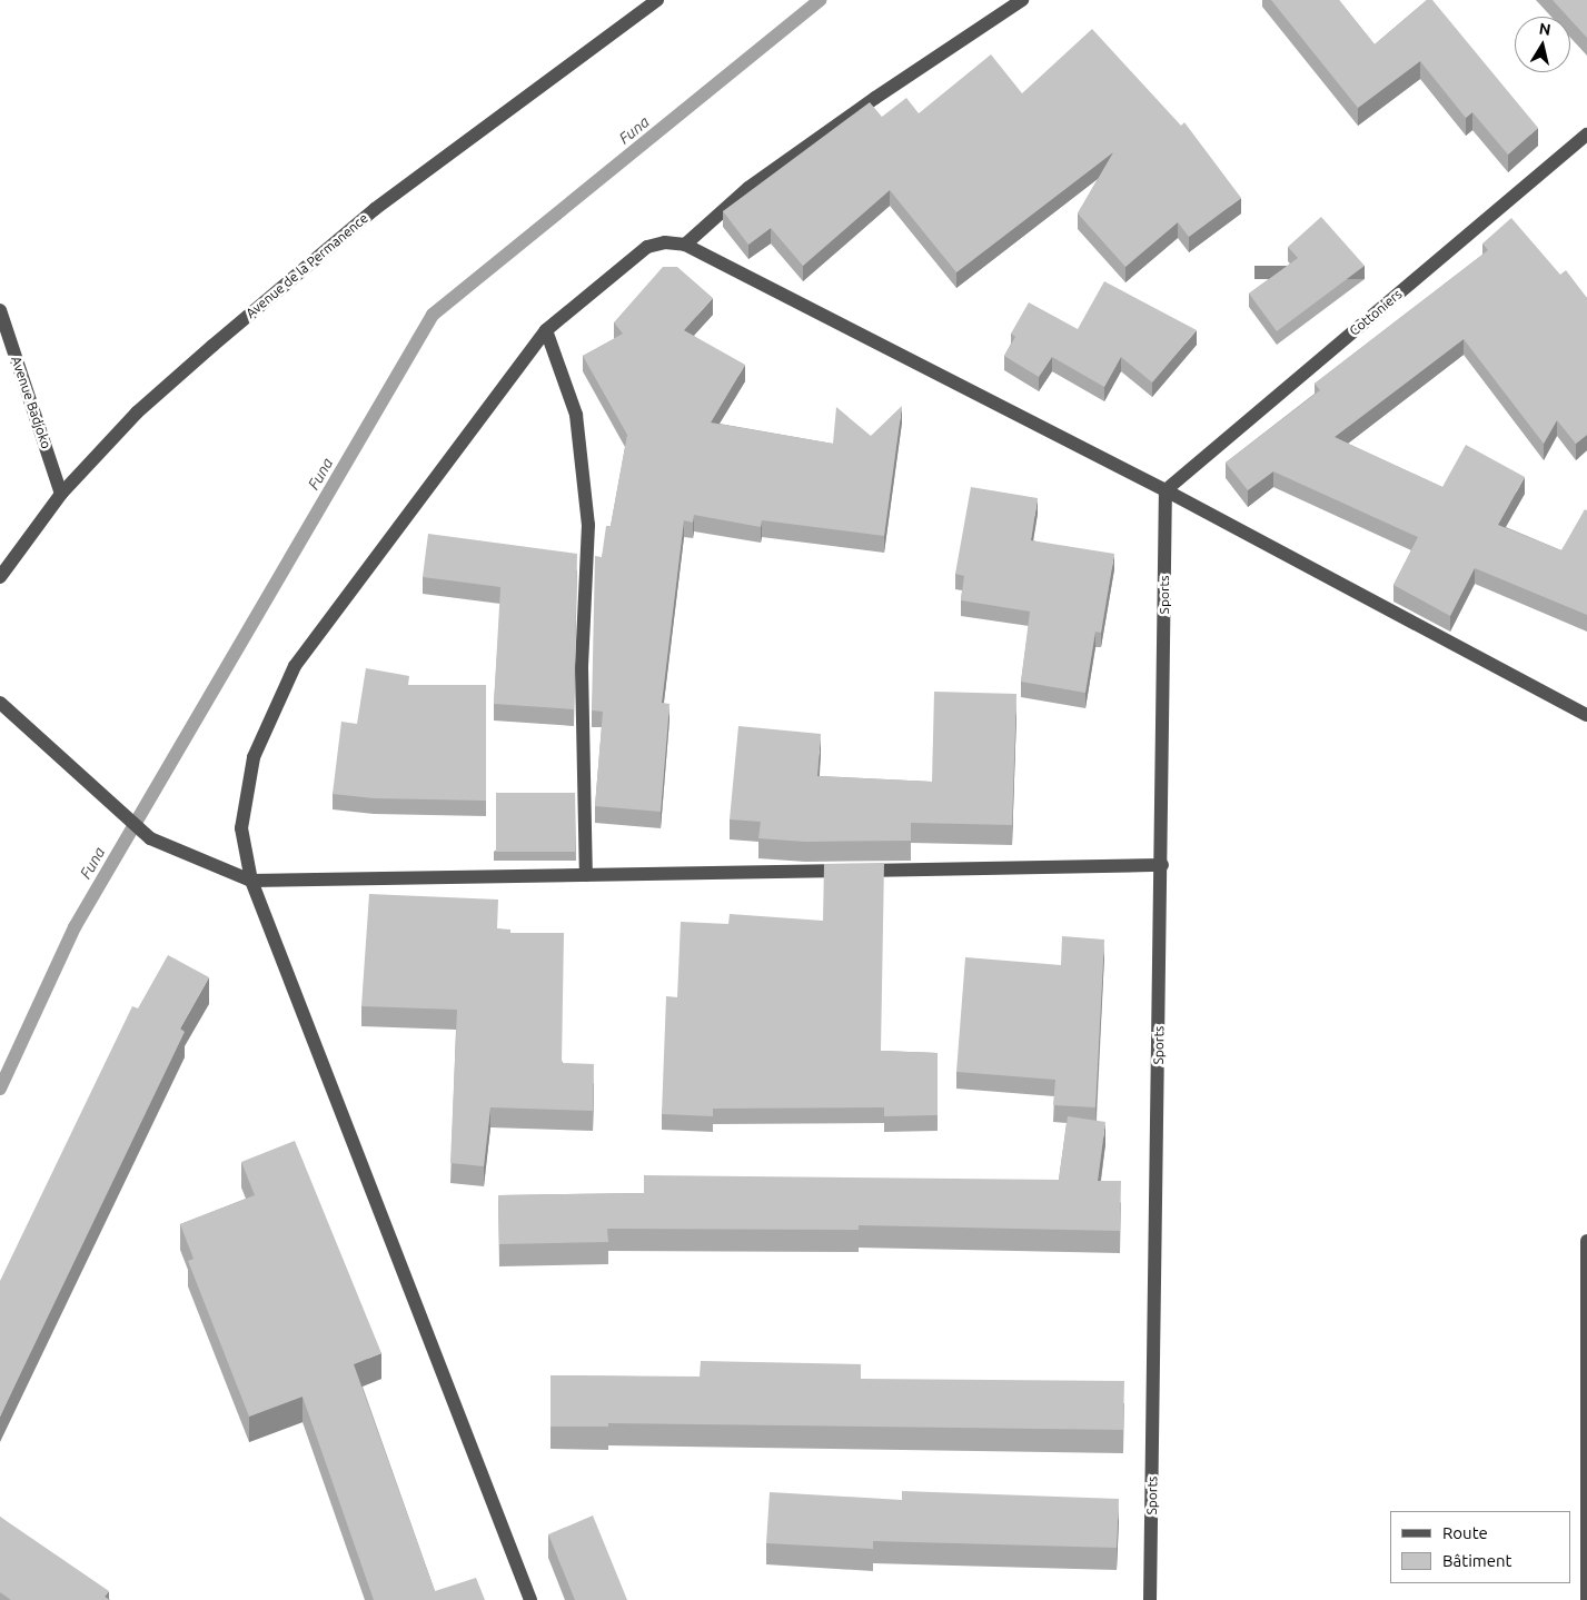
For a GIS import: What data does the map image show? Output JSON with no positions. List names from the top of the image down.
{
  "streets": {
    "street": [
      "Avenue de la Permanence",
      "Cottoniers",
      "Avenue Badjoko",
      "Sports"
    ]
  },
  "crossings": [
    ["Avenue de la Permanence", "Avenue Badjoko"],
    ["Cottoniers", "Sports"]
  ],
  "water": ["Funa"],
  "legend": ["Route", "Bâtiment"],
  "north": "top"
}
